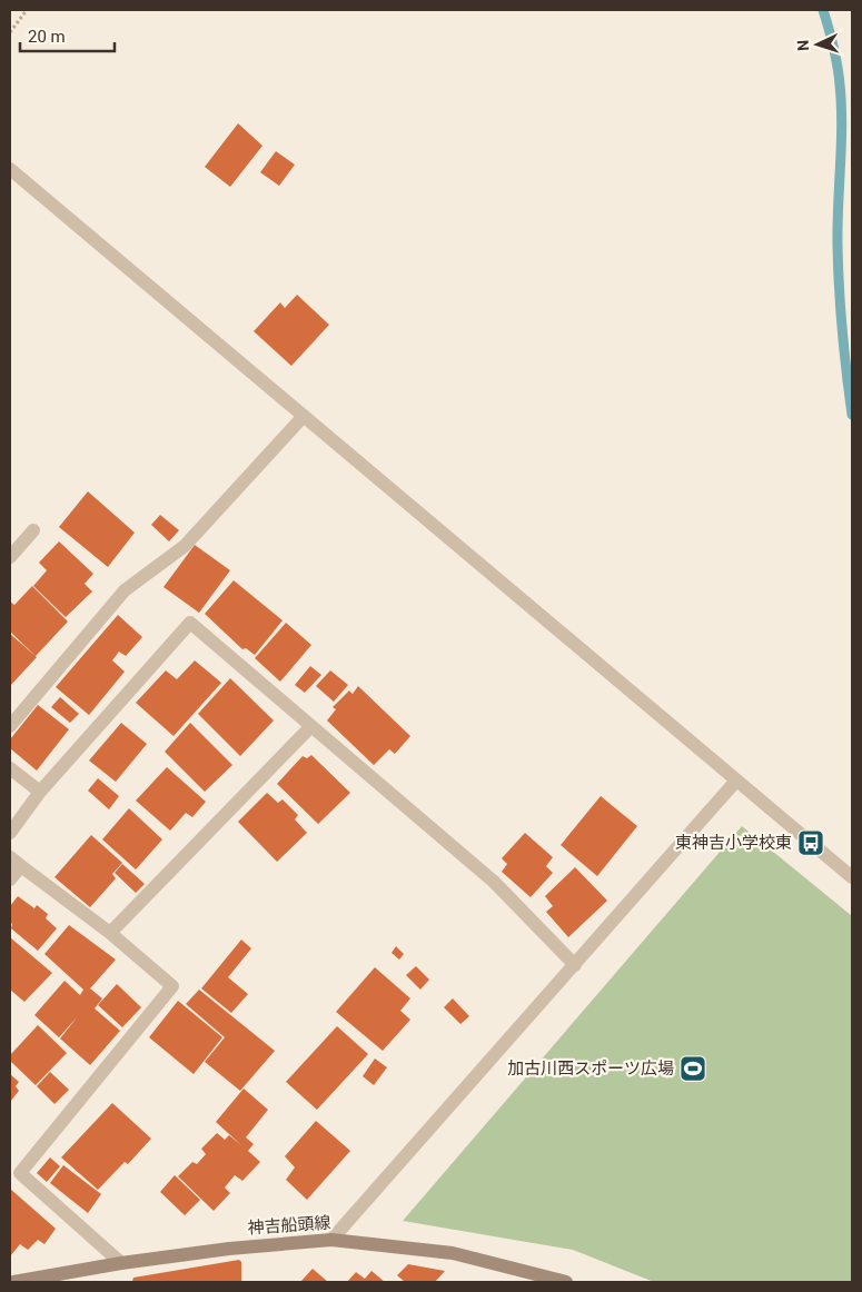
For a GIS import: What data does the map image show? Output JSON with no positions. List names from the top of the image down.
{
  "streets": {
    "main road": ["神吉船頭線"]
  },
  "places": {
    "bus stop": ["東神吉小学校東"],
    "sports": ["加古川西スポーツ広場"]
  },
  "scale_bar": "20 m",
  "north": "left"
}
